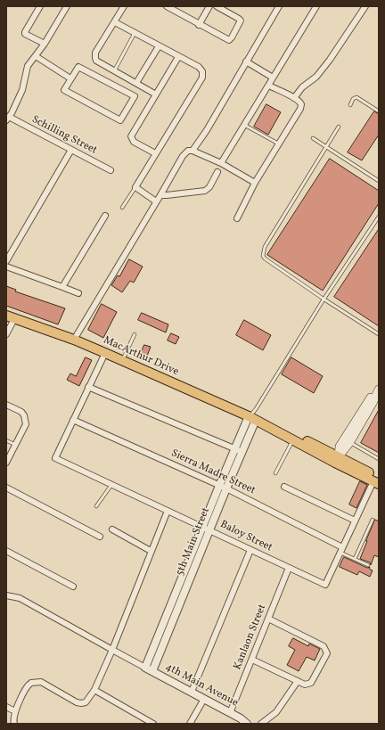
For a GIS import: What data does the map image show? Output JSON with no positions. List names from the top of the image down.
{
  "streets": {
    "main road": ["MacArthur Drive"],
    "street": [
      "Schilling Street",
      "Sierra Madre Street",
      "Baloy Street",
      "5th Main Street",
      "Kanlaon Street",
      "4th Main Avenue"
    ]
  },
  "crossings": [
    ["MacArthur Drive", "Baloy Street"],
    ["MacArthur Drive", "5th Main Street"],
    ["Sierra Madre Street", "Baloy Street"],
    ["Sierra Madre Street", "5th Main Street"],
    ["Baloy Street", "5th Main Street"],
    ["Baloy Street", "Kanlaon Street"],
    ["5th Main Street", "4th Main Avenue"],
    ["Kanlaon Street", "4th Main Avenue"]
  ]
}
